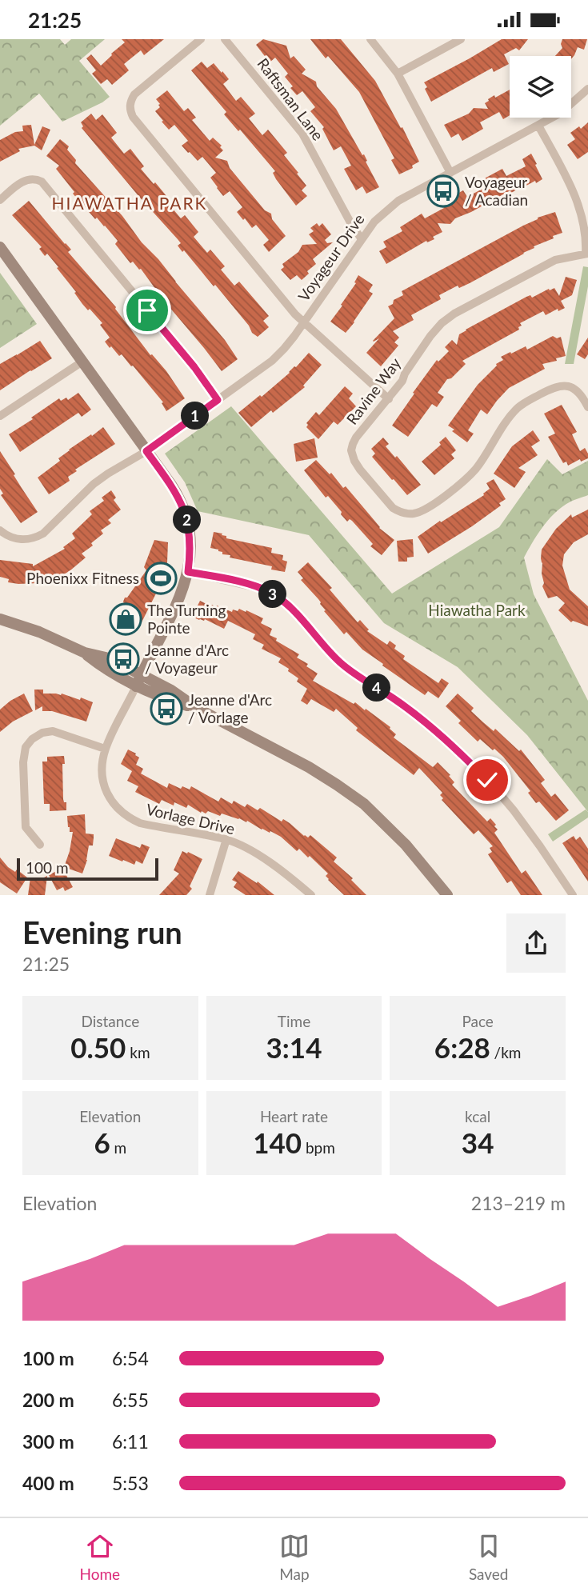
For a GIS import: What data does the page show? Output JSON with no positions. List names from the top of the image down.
{
  "streets": {
    "street": [
      "Raftsman Lane",
      "Voyageur Drive",
      "Ravine Way",
      "Vorlage Drive"
    ]
  },
  "crossings": [
    ["Raftsman Lane", "Voyageur Drive"]
  ],
  "districts": ["HIAWATHA PARK"],
  "parks": ["Hiawatha Park"],
  "places": {
    "bus stop": ["Voyageur / Acadian", "Jeanne d'Arc / Voyageur", "Jeanne d'Arc / Vorlage"],
    "sports": ["Phoenixx Fitness"],
    "shop": ["The Turning Pointe"]
  },
  "scale_bar": "100 m",
  "page": {
    "status": "21:25",
    "pins": [
      "1",
      "2",
      "3",
      "4"
    ],
    "scale": "100 m",
    "heading": ["Evening run", "21:25"],
    "stats": [
      ["Distance", "0.50 km"],
      ["Time", "3:14"],
      ["Pace", "6:28 /km"],
      ["Elevation", "6 m"],
      ["Heart rate", "140 bpm"],
      ["kcal", "34"]
    ],
    "chart": ["Elevation", "213–219 m"],
    "list": [
      {
        "name": "100 m",
        "note": "6:54"
      },
      {
        "name": "200 m",
        "note": "6:55"
      },
      {
        "name": "300 m",
        "note": "6:11"
      },
      {
        "name": "400 m",
        "note": "5:53"
      }
    ],
    "tabs": ["Home", "Map", "Saved"]
  }
}
